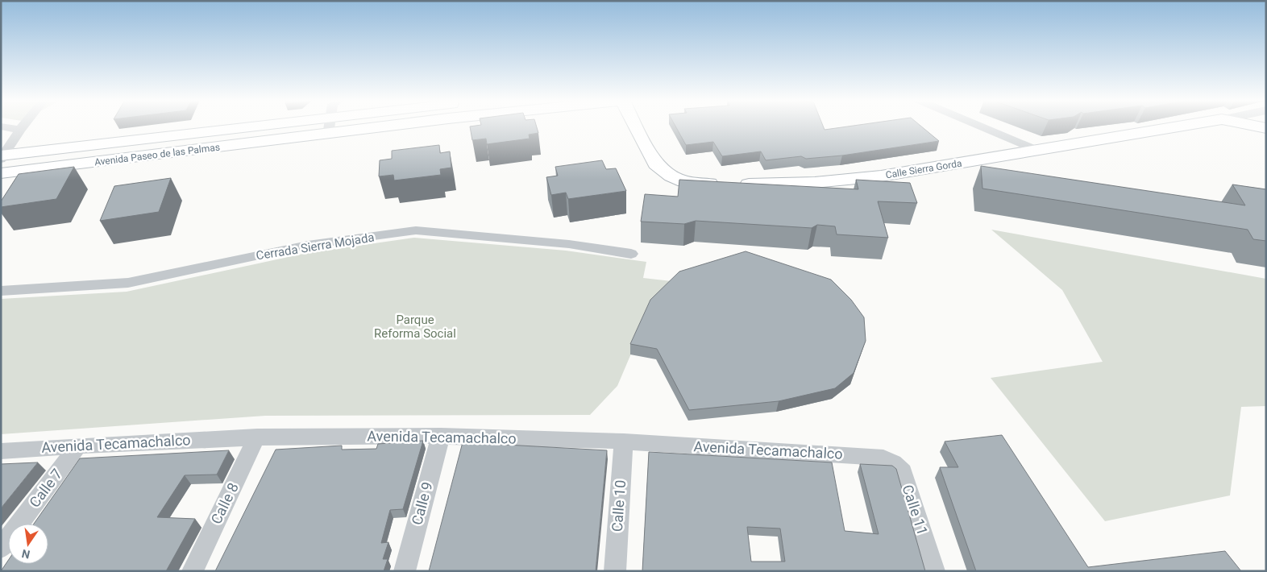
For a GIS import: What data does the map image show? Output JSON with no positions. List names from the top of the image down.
{
  "streets": {
    "main road": ["Avenida Paseo de las Palmas", "Calle Sierra Gorda"],
    "street": [
      "Cerrada Sierra Mojada",
      "Avenida Tecamachalco",
      "Calle 7",
      "Calle 8",
      "Calle 9",
      "Calle 10",
      "Calle 11"
    ]
  },
  "crossings": [
    ["Avenida Tecamachalco", "Calle 7"],
    ["Avenida Tecamachalco", "Calle 8"],
    ["Avenida Tecamachalco", "Calle 9"],
    ["Avenida Tecamachalco", "Calle 10"],
    ["Avenida Tecamachalco", "Calle 11"]
  ],
  "parks": ["Parque Reforma Social"],
  "north": "bottom"
}
